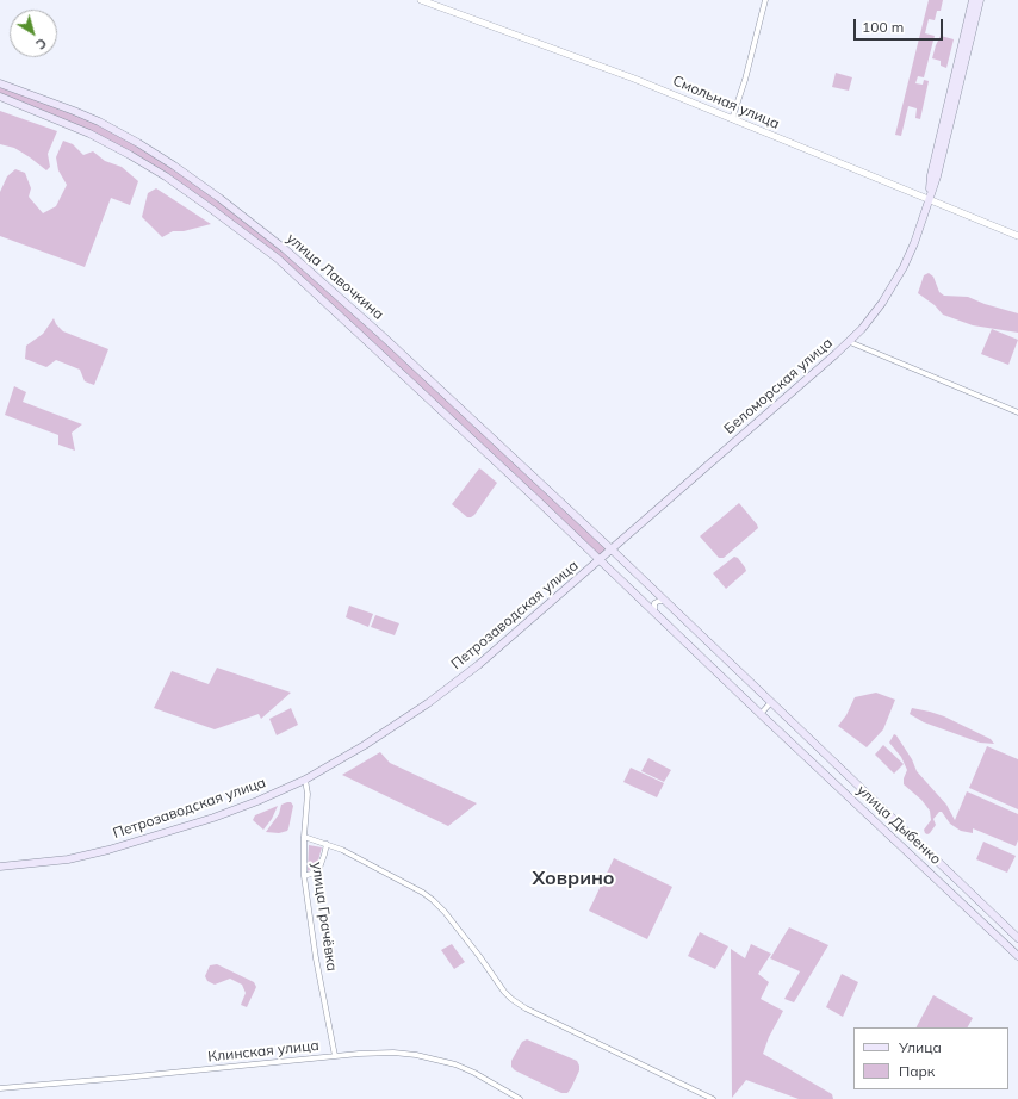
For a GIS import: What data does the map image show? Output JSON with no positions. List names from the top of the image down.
{
  "streets": {
    "main road": [
      "улица Лавочкина",
      "Беломорская улица",
      "Петрозаводская улица",
      "улица Дыбенко"
    ],
    "street": ["Смольная улица", "улица Грачёвка", "Клинская улица"]
  },
  "crossings": [
    ["Смольная улица", "Беломорская улица"],
    ["улица Лавочкина", "Беломорская улица"],
    ["улица Лавочкина", "Петрозаводская улица"],
    ["улица Лавочкина", "улица Дыбенко"],
    ["Беломорская улица", "Петрозаводская улица"],
    ["Беломорская улица", "улица Дыбенко"],
    ["Петрозаводская улица", "улица Дыбенко"],
    ["Петрозаводская улица", "улица Грачёвка"],
    ["улица Грачёвка", "Клинская улица"]
  ],
  "districts": ["Ховрино"],
  "legend": ["Улица", "Парк"],
  "scale_bar": "100 m",
  "north": "bottom right"
}
